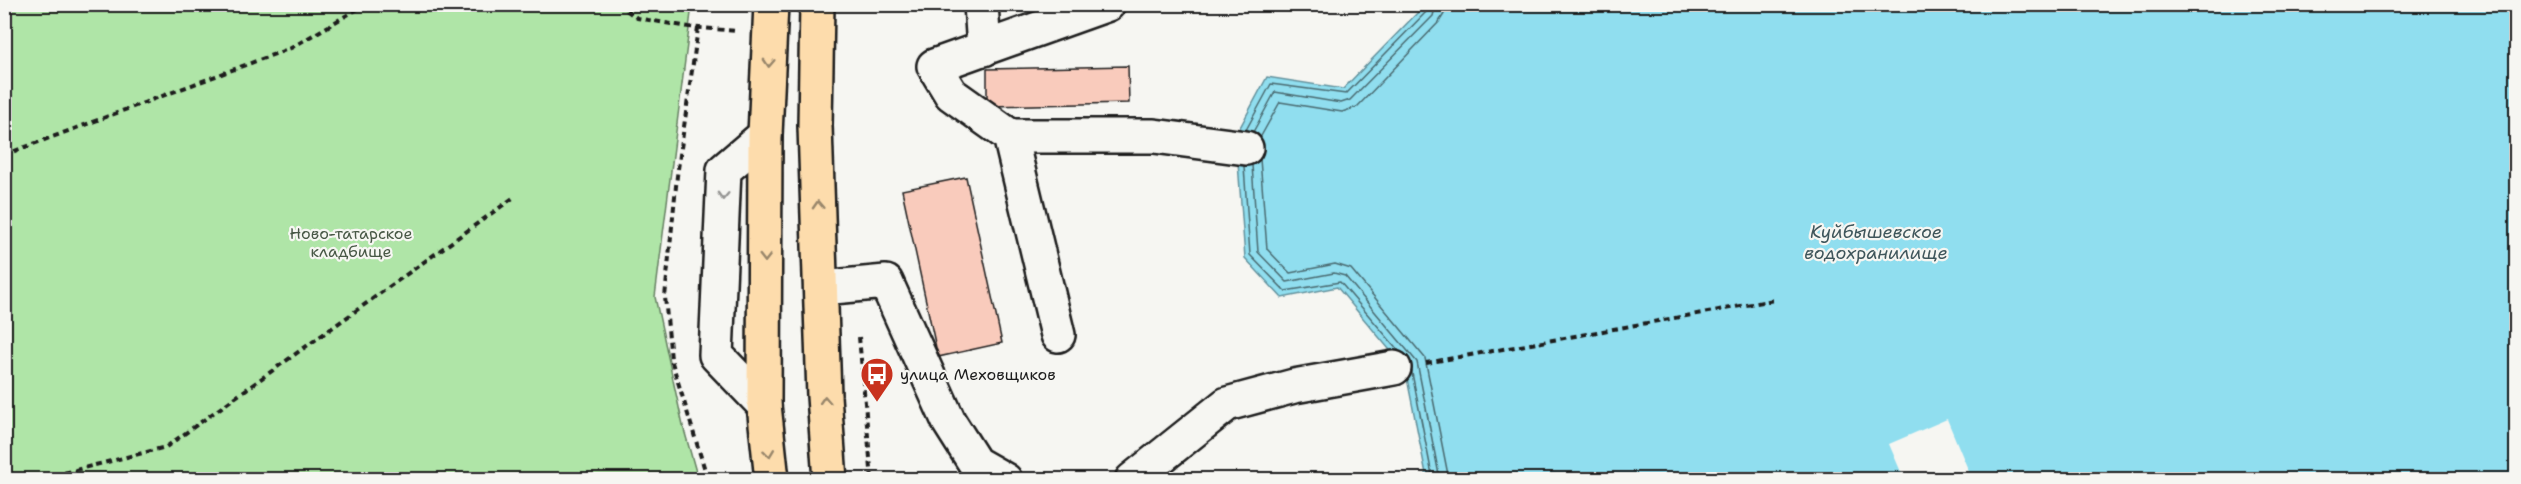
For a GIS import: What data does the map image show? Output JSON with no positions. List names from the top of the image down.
{
  "water": ["Куйбышевское водохранилище"],
  "parks": ["Ново-татарское кладбище"],
  "places": {
    "bus stop": ["улица Меховщиков"]
  }
}
